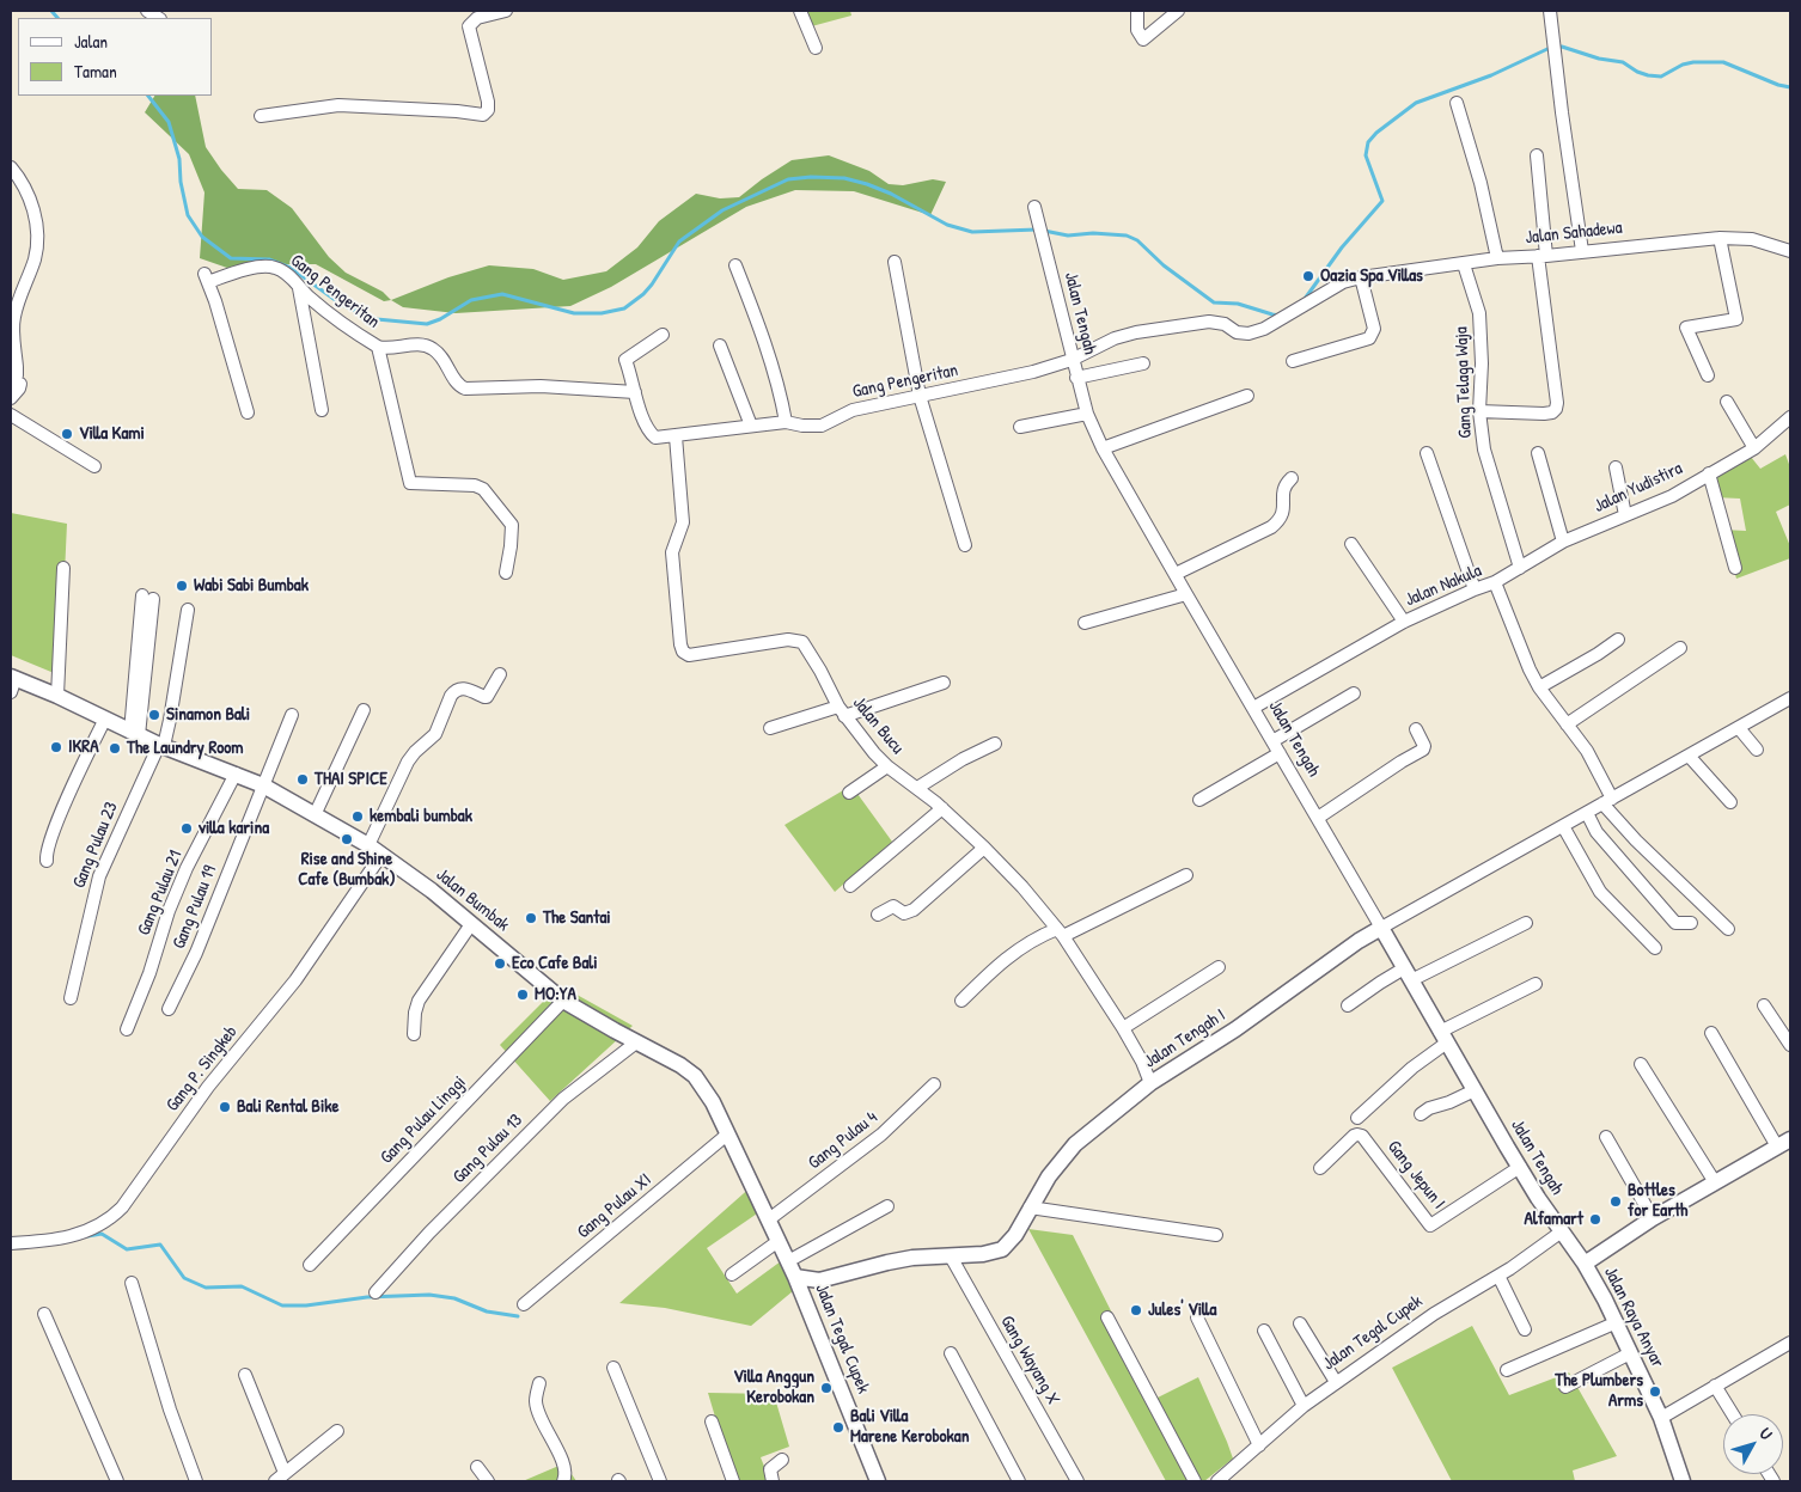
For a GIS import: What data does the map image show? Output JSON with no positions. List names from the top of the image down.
{
  "streets": {
    "street": [
      "Jalan Sahadewa",
      "Gang Pengeritan",
      "Jalan Tengah",
      "Gang Telaga Waja",
      "Jalan Yudistira",
      "Jalan Nakula",
      "Jalan Bucu",
      "Gang Pulau 23",
      "Gang Pulau 21",
      "Jalan Bumbak",
      "Gang Pulau 19",
      "Jalan Tengah I",
      "Gang P. Singkeb",
      "Gang Pulau Linggi",
      "Gang Pulau 4",
      "Gang Pulau 13",
      "Gang Jepun I",
      "Gang Pulau XI",
      "Jalan Raya Anyar",
      "Jalan Tegal Cupek",
      "Gang Wayang X"
    ]
  },
  "crossings": [
    ["Jalan Sahadewa", "Gang Pengeritan"],
    ["Jalan Sahadewa", "Jalan Tengah"],
    ["Jalan Sahadewa", "Gang Telaga Waja"],
    ["Gang Pengeritan", "Jalan Tengah"],
    ["Gang Pengeritan", "Jalan Bucu"],
    ["Jalan Tengah", "Jalan Nakula"],
    ["Jalan Tengah", "Jalan Tengah I"],
    ["Jalan Tengah", "Gang Jepun I"],
    ["Jalan Tengah", "Jalan Raya Anyar"],
    ["Jalan Tengah", "Jalan Tegal Cupek"],
    ["Gang Telaga Waja", "Jalan Yudistira"],
    ["Jalan Yudistira", "Jalan Nakula"],
    ["Jalan Nakula", "Jalan Tengah I"],
    ["Jalan Bucu", "Jalan Tengah I"],
    ["Gang Pulau 23", "Jalan Bumbak"],
    ["Gang Pulau 21", "Jalan Bumbak"],
    ["Jalan Bumbak", "Gang Pulau 19"],
    ["Jalan Bumbak", "Jalan Tengah I"],
    ["Jalan Bumbak", "Gang P. Singkeb"],
    ["Jalan Bumbak", "Gang Pulau Linggi"],
    ["Jalan Bumbak", "Gang Pulau 4"],
    ["Jalan Bumbak", "Gang Pulau 13"],
    ["Jalan Bumbak", "Gang Pulau XI"],
    ["Jalan Bumbak", "Jalan Tegal Cupek"],
    ["Jalan Tengah I", "Jalan Tegal Cupek"],
    ["Jalan Tengah I", "Gang Wayang X"]
  ],
  "places": [
    "Oazia Spa Villas",
    "Villa Kami",
    "Wabi Sabi Bumbak",
    "Sinamon Bali",
    "IKRA",
    "The Laundry Room",
    "THAI SPICE",
    "kembali bumbak",
    "villa karina",
    "Rise and Shine Cafe (Bumbak)",
    "The Santai",
    "Eco Cafe Bali",
    "MO:YA",
    "Bali Rental Bike",
    "Bottles for Earth",
    "Alfamart",
    "Jules' Villa",
    "Villa Anggun Kerobokan",
    "The Plumbers Arms",
    "Bali Villa Marene Kerobokan"
  ],
  "legend": ["Jalan", "Taman"],
  "north": "top right"
}
